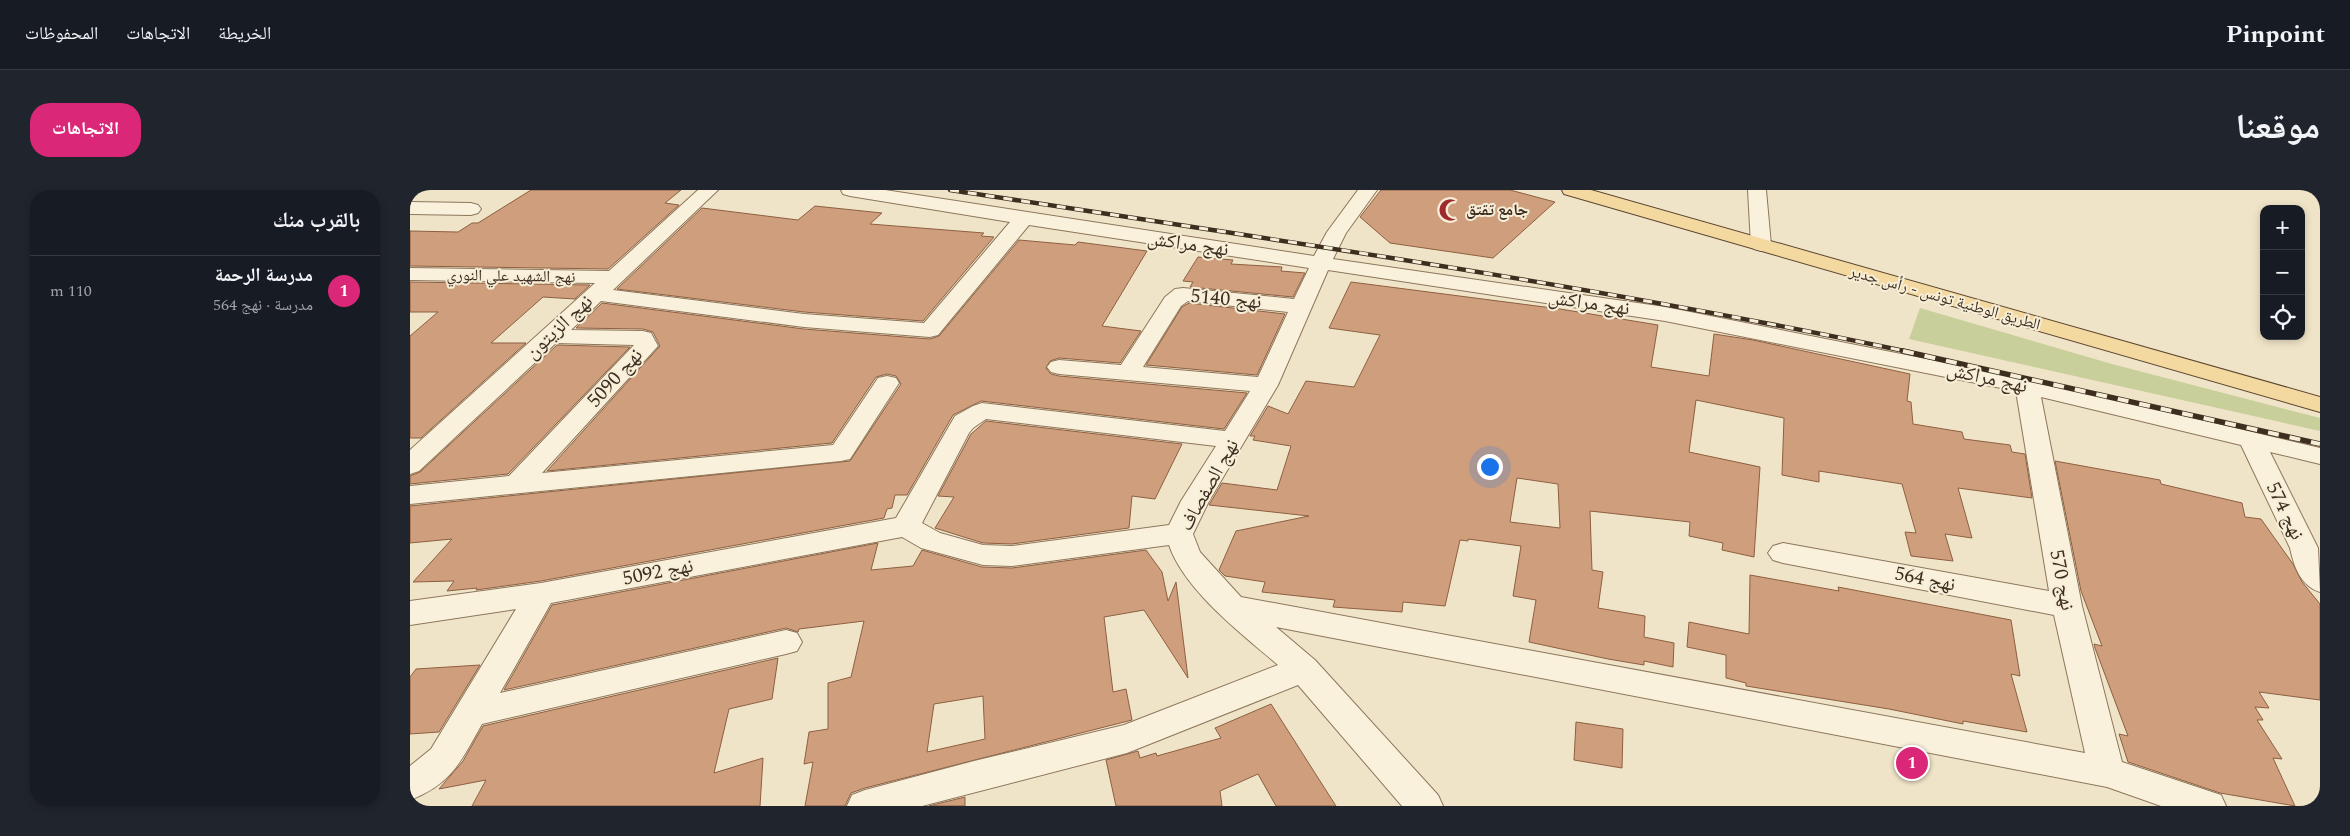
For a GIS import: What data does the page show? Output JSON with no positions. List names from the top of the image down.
{
  "streets": {
    "main road": ["الطريق الوطنية تونس - رأس جدير"],
    "street": [
      "نهج مراكش",
      "نهج الشهيد علي النوري",
      "نهج 5140",
      "نهج الزيتون",
      "نهج 5090",
      "نهج الصفصاف",
      "نهج 574",
      "نهج 5092",
      "نهج 564",
      "نهج 570"
    ]
  },
  "crossings": [
    ["نهج مراكش", "نهج الصفصاف"],
    ["نهج مراكش", "نهج 574"],
    ["نهج مراكش", "نهج 570"],
    ["نهج الشهيد علي النوري", "نهج الزيتون"],
    ["نهج 5140", "نهج الصفصاف"],
    ["نهج الزيتون", "نهج 5090"],
    ["نهج 564", "نهج 570"]
  ],
  "places": {
    "mosque": ["جامع تقتق"]
  },
  "page": {
    "header": "Pinpoint",
    "nav": ["الخريطة", "الاتجاهات", "المحفوظات"],
    "title": "موقعنا",
    "buttons": "الاتجاهات",
    "heading": "بالقرب منك",
    "map_buttons": ["+", "−"],
    "list": [
      {
        "mark": "1",
        "name": "مدرسة الرحمة",
        "note": "مدرسة · نهج 564",
        "value": "110 m"
      }
    ],
    "pins": "1"
  }
}
